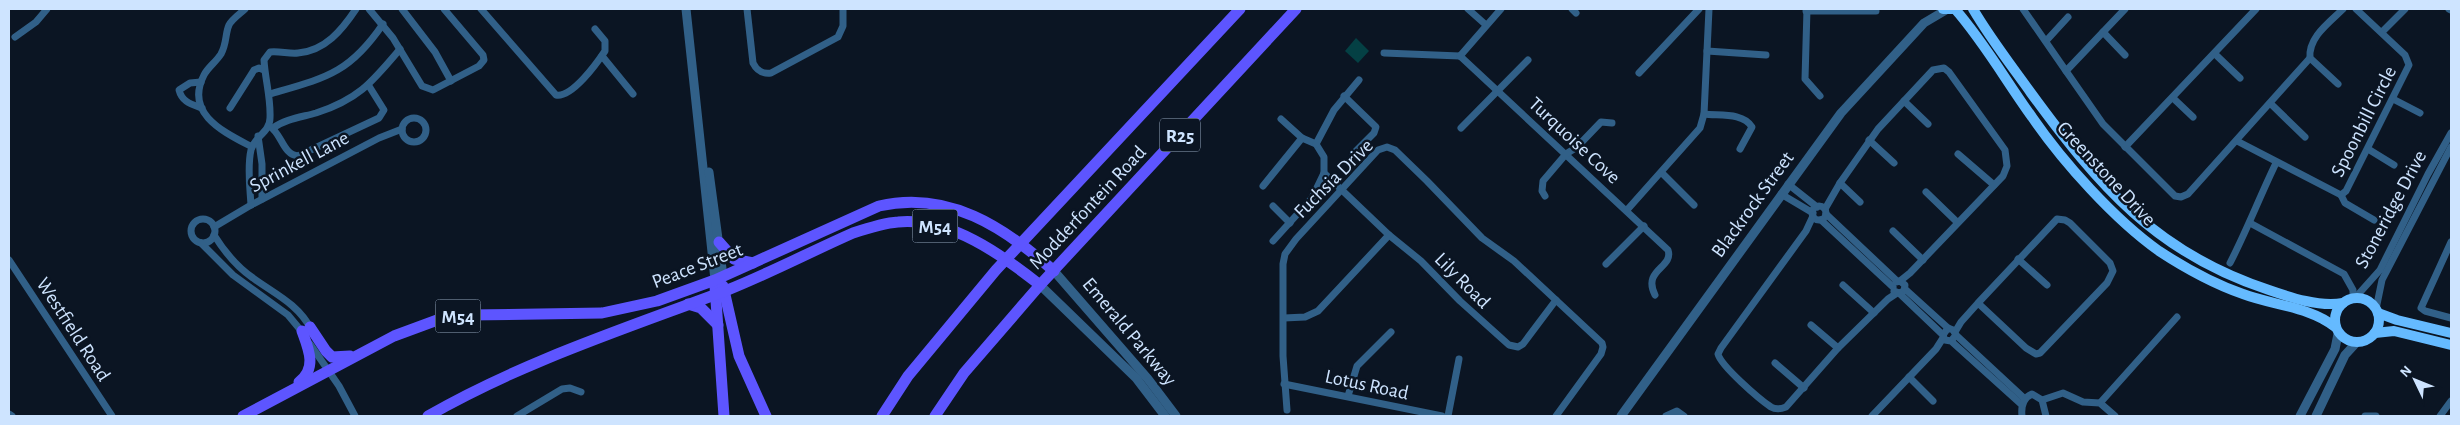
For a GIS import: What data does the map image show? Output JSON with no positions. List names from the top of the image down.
{
  "streets": {
    "main road": [
      "R25",
      "Greenstone Drive",
      "Modderfontein Road",
      "M54",
      "Peace Street"
    ],
    "street": [
      "Spoonbill Circle",
      "Turquoise Cove",
      "Sprinkell Lane",
      "Fuchsia Drive",
      "Blackrock Street",
      "Stoneridge Drive",
      "Lily Road",
      "Westfield Road",
      "Emerald Parkway",
      "Lotus Road"
    ]
  },
  "crossings": [
    ["Greenstone Drive", "Blackrock Street"],
    ["Greenstone Drive", "Stoneridge Drive"],
    ["Fuchsia Drive", "Lily Road"],
    ["Fuchsia Drive", "Lotus Road"],
    ["Modderfontein Road", "M54"],
    ["Modderfontein Road", "Peace Street"],
    ["Modderfontein Road", "Emerald Parkway"],
    ["M54", "Peace Street"],
    ["M54", "Emerald Parkway"],
    ["Peace Street", "Emerald Parkway"]
  ],
  "north": "top left"
}
